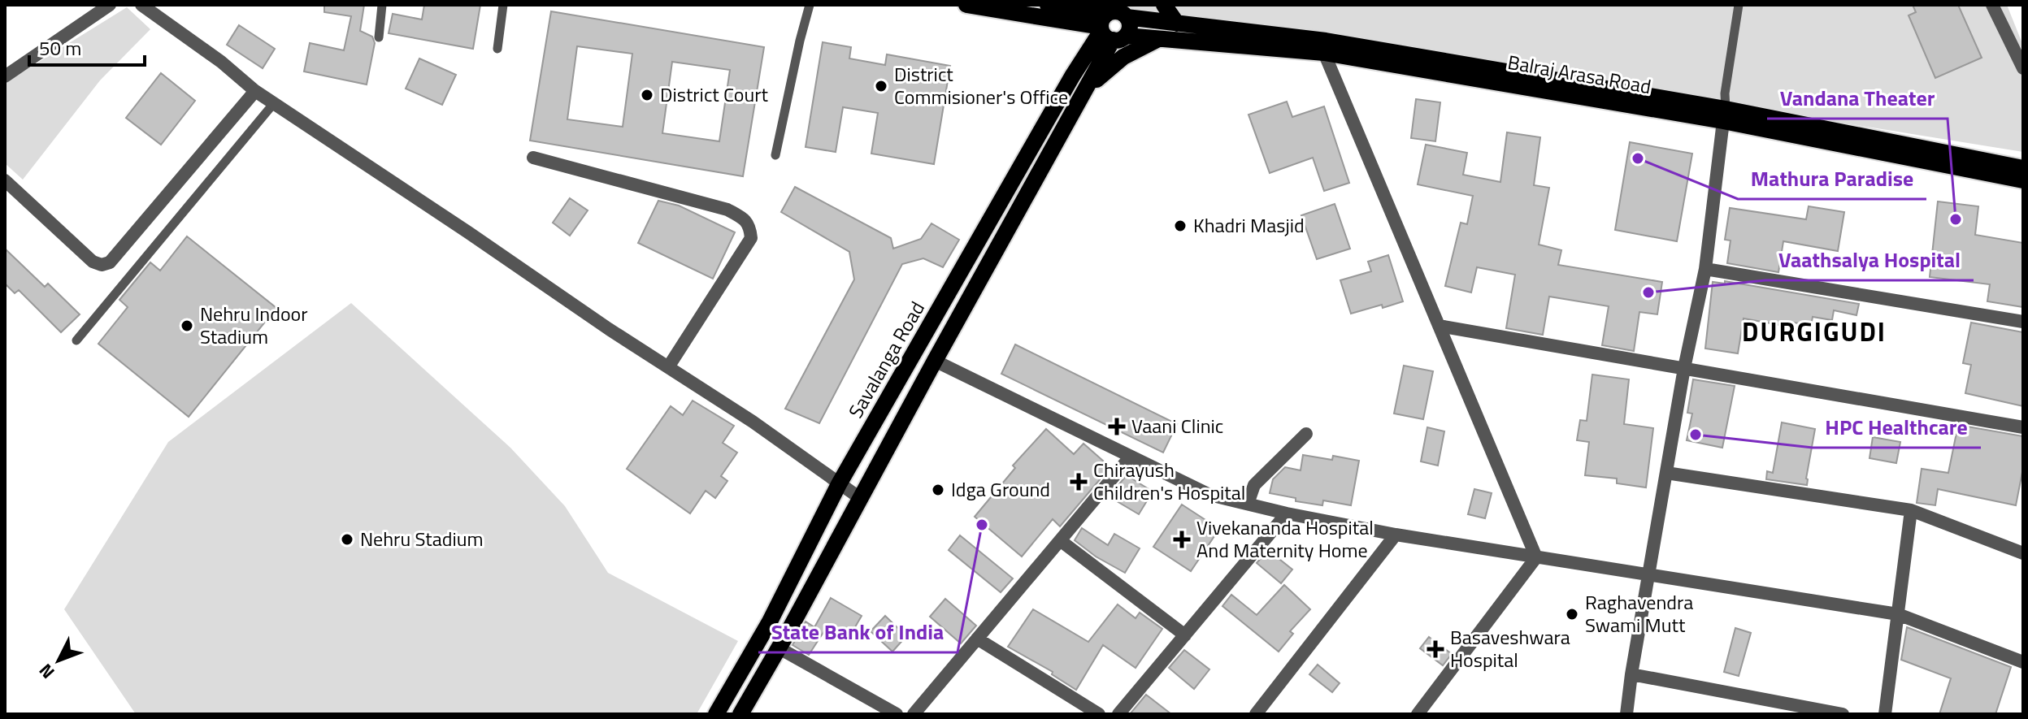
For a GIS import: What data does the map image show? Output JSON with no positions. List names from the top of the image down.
{
  "streets": {
    "main road": ["Balraj Arasa Road", "Savalanga Road"]
  },
  "crossings": [
    ["Balraj Arasa Road", "Savalanga Road"]
  ],
  "districts": ["DURGIGUDI"],
  "places": {
    "other": [
      "District Commisioner's Office",
      "District Court",
      "Mathura Paradise",
      "Vandana Theater",
      "Khadri Masjid",
      "Vaathsalya Hospital",
      "Nehru Indoor Stadium",
      "HPC Healthcare",
      "Idga Ground",
      "State Bank of India",
      "Nehru Stadium",
      "Raghavendra Swami Mutt"
    ],
    "health": [
      "Vaani Clinic",
      "Chirayush Children's Hospital",
      "Vivekananda Hospital And Maternity Home",
      "Basaveshwara Hospital"
    ]
  },
  "scale_bar": "50 m",
  "north": "bottom left"
}
